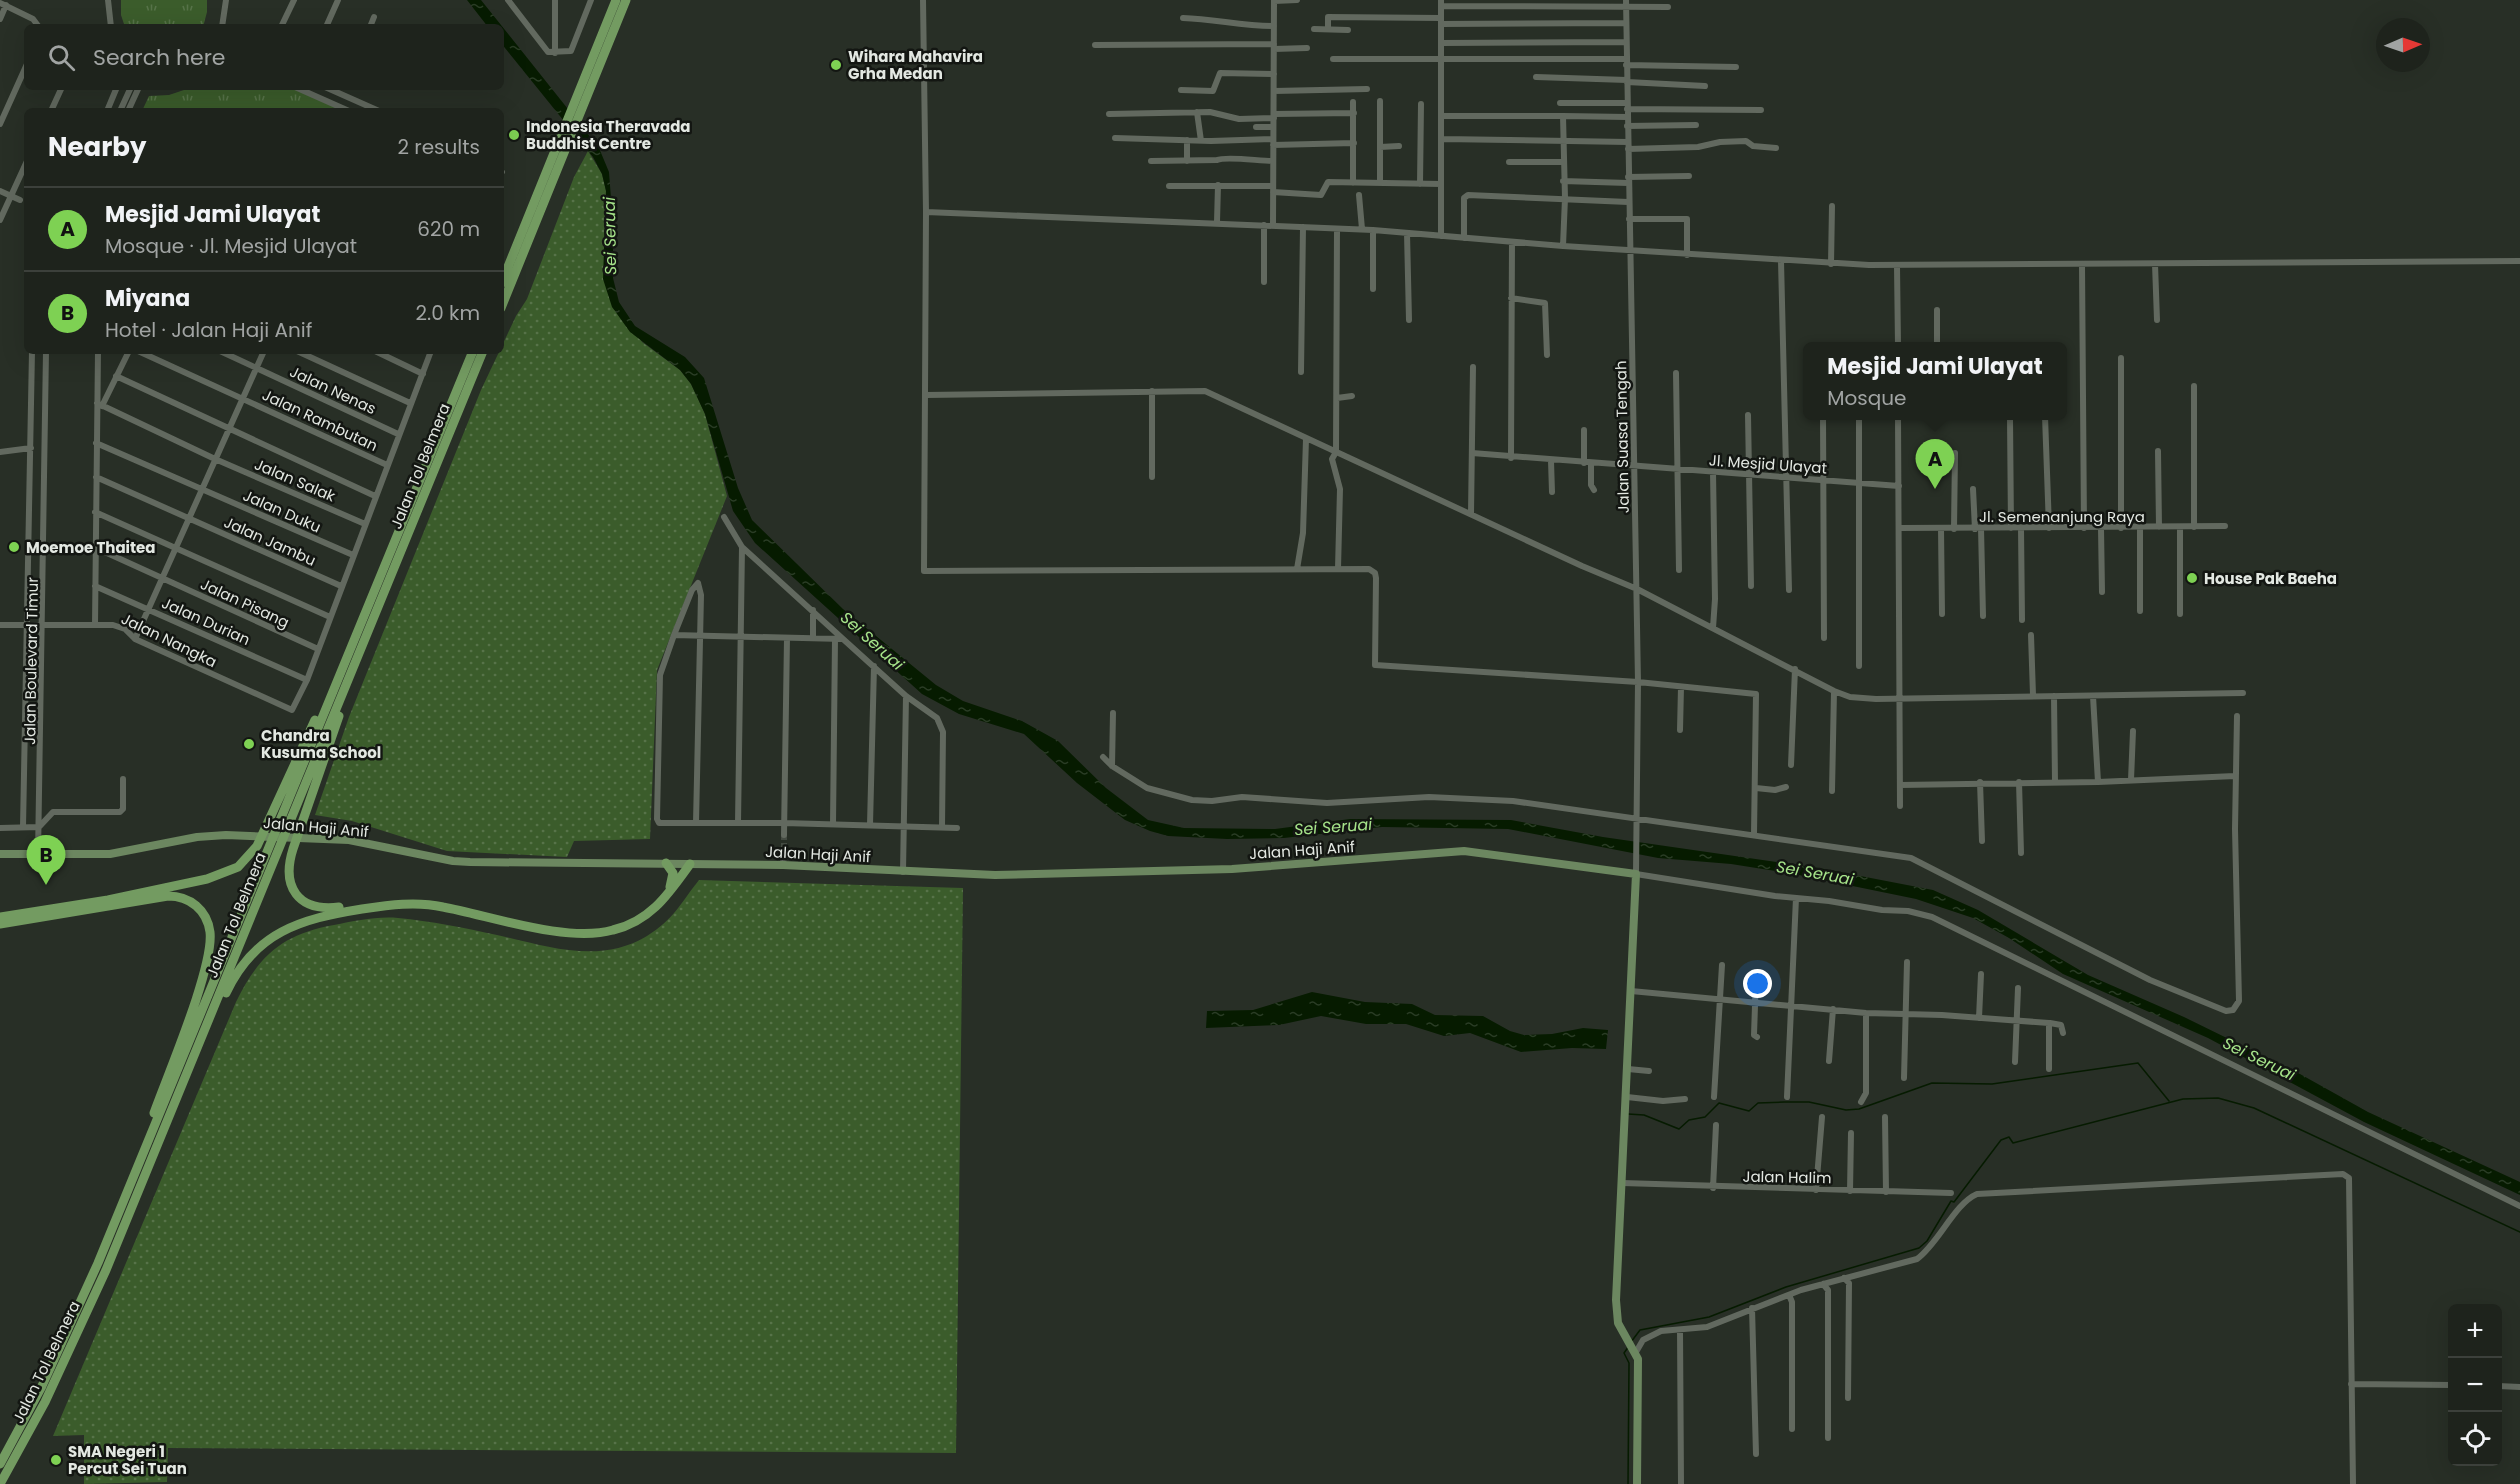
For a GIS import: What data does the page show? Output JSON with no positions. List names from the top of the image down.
{
  "streets": {
    "highway": ["Jalan Tol Belmera"],
    "main road": ["Jalan Haji Anif"],
    "street": [
      "Jalan Nenas",
      "Jalan Rambutan",
      "Jalan Suasa Tengah",
      "Jl. Mesjid Ulayat",
      "Jalan Salak",
      "Jalan Duku",
      "Jl. Semenanjung Raya",
      "Jalan Jambu",
      "Jalan Pisang",
      "Jalan Durian",
      "Jalan Nangka",
      "Jalan Boulevard Timur",
      "Jalan Halim"
    ]
  },
  "crossings": [
    ["Jalan Suasa Tengah", "Jl. Mesjid Ulayat"],
    ["Jalan Suasa Tengah", "Jalan Haji Anif"],
    ["Jalan Durian", "Jalan Nangka"],
    ["Jalan Nangka", "Jalan Boulevard Timur"],
    ["Jalan Boulevard Timur", "Jalan Haji Anif"]
  ],
  "water": ["Sei Seruai"],
  "places": [
    "Wihara Mahavira Grha Medan",
    "Indonesia Theravada Buddhist Centre",
    "Moemoe Thaitea",
    "House Pak Baeha",
    "Chandra Kusuma School",
    "SMA Negeri 1 Percut Sei Tuan"
  ],
  "north": "right",
  "page": {
    "search": "Search here",
    "heading": ["Nearby", "2 results"],
    "list": [
      {
        "mark": "A",
        "name": "Mesjid Jami Ulayat",
        "note": "Mosque · Jl. Mesjid Ulayat",
        "value": "620 m"
      },
      {
        "mark": "B",
        "name": "Miyana",
        "note": "Hotel · Jalan Haji Anif",
        "value": "2.0 km"
      }
    ],
    "popup": ["Mesjid Jami Ulayat", "Mosque"],
    "pins": ["A", "B"],
    "map_buttons": ["+", "−"]
  }
}
